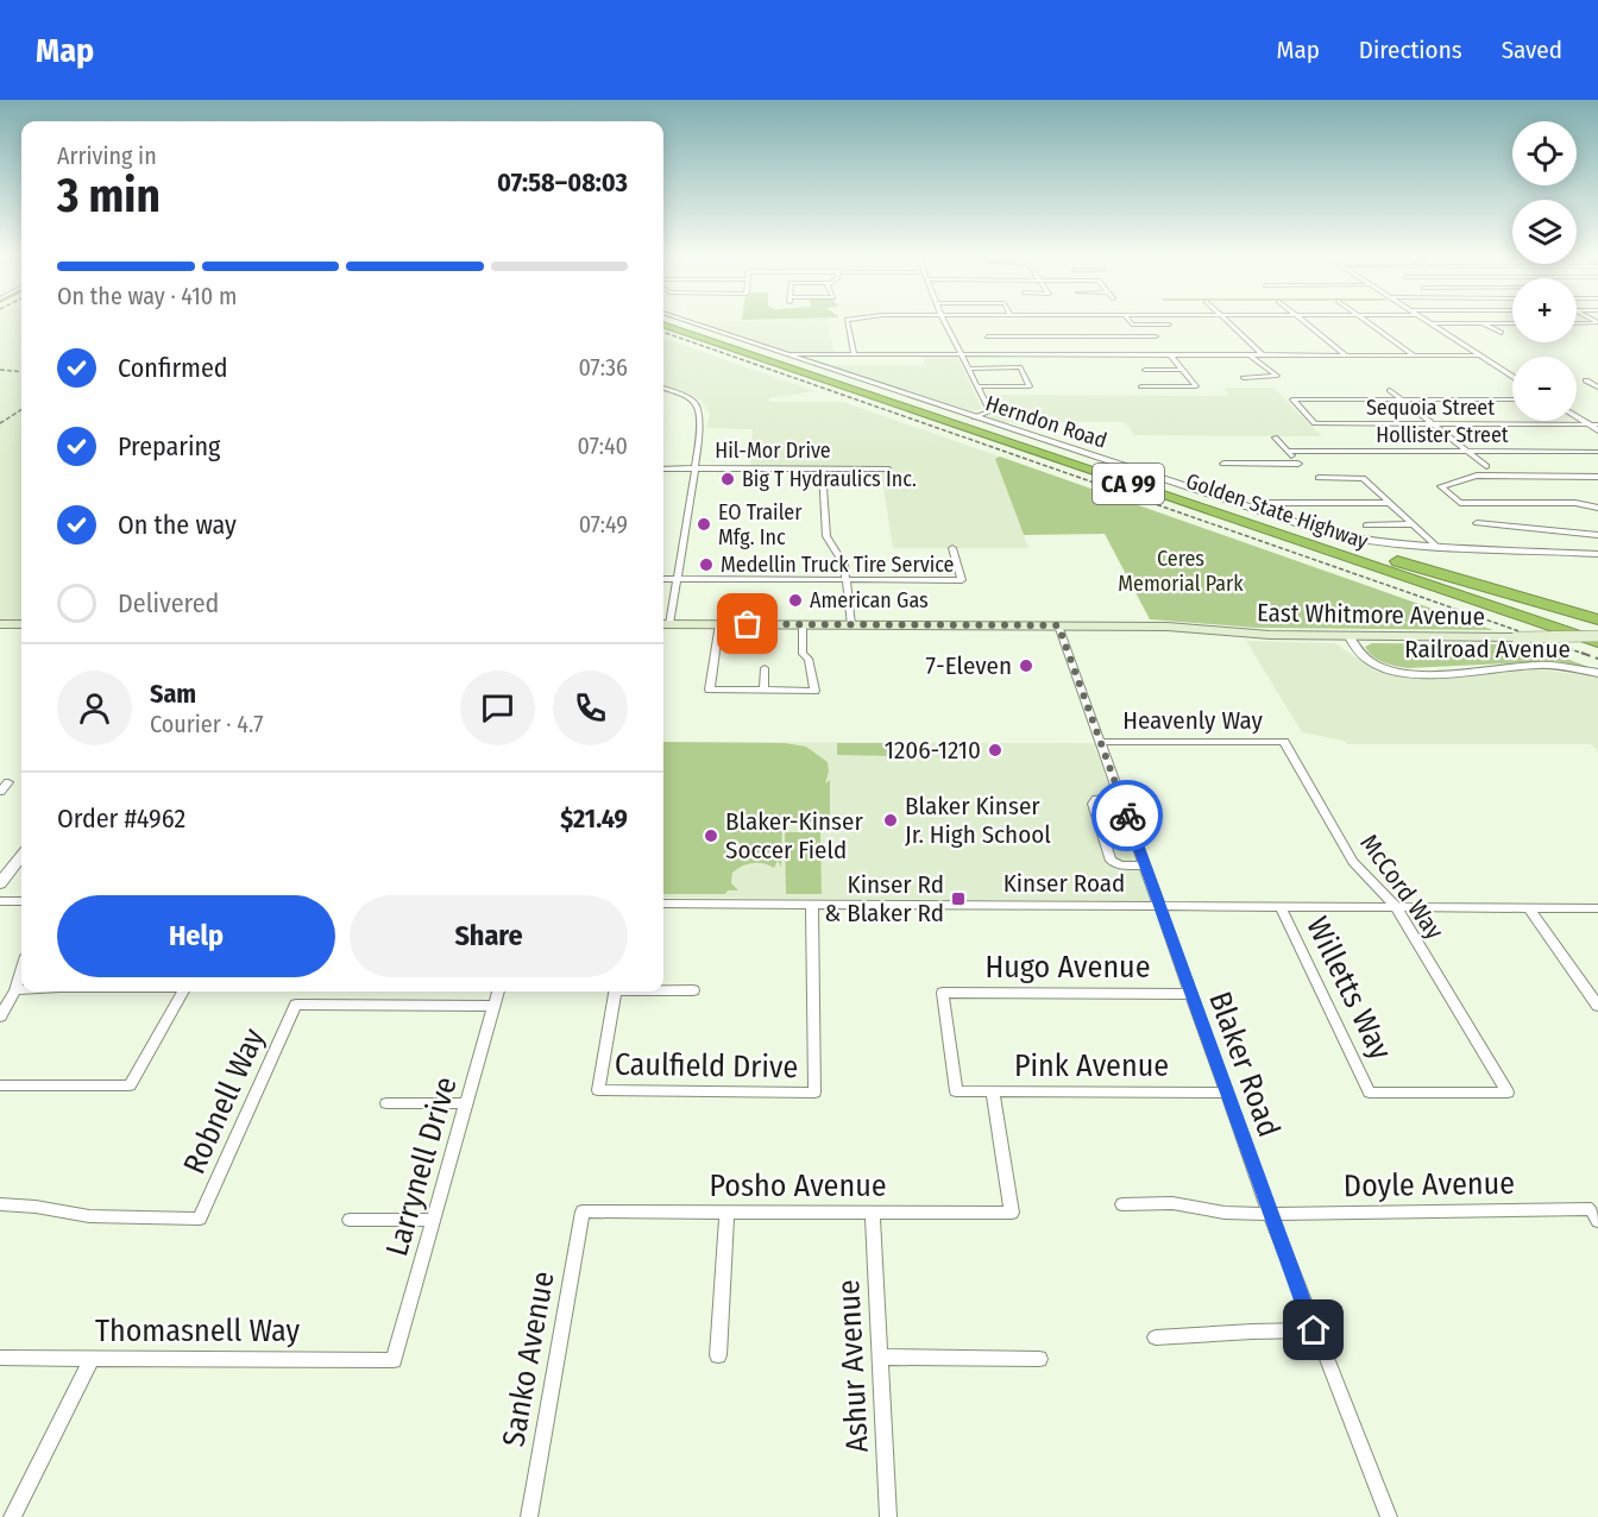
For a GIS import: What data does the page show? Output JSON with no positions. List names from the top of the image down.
{
  "streets": {
    "highway": ["CA 99", "Golden State Highway"],
    "main road": ["East Whitmore Avenue"],
    "street": [
      "Sequoia Street",
      "Herndon Road",
      "Hollister Street",
      "Hil-Mor Drive",
      "Railroad Avenue",
      "Heavenly Way",
      "Kinser Road",
      "McCord Way",
      "Hugo Avenue",
      "Willetts Way",
      "Blaker Road",
      "Caulfield Drive",
      "Pink Avenue",
      "Robnell Way",
      "Larrynell Drive",
      "Doyle Avenue",
      "Posho Avenue",
      "Thomasnell Way",
      "Sanko Avenue",
      "Ashur Avenue"
    ]
  },
  "crossings": [
    ["Golden State Highway", "East Whitmore Avenue"],
    ["East Whitmore Avenue", "Railroad Avenue"],
    ["East Whitmore Avenue", "Blaker Road"],
    ["Heavenly Way", "McCord Way"],
    ["Heavenly Way", "Blaker Road"],
    ["Kinser Road", "McCord Way"],
    ["Kinser Road", "Willetts Way"],
    ["Kinser Road", "Blaker Road"],
    ["Kinser Road", "Caulfield Drive"],
    ["McCord Way", "Willetts Way"],
    ["Hugo Avenue", "Blaker Road"],
    ["Hugo Avenue", "Pink Avenue"],
    ["Blaker Road", "Pink Avenue"],
    ["Blaker Road", "Doyle Avenue"],
    ["Pink Avenue", "Posho Avenue"],
    ["Robnell Way", "Larrynell Drive"],
    ["Larrynell Drive", "Thomasnell Way"],
    ["Posho Avenue", "Sanko Avenue"],
    ["Posho Avenue", "Ashur Avenue"]
  ],
  "parks": ["Ceres Memorial Park"],
  "places": {
    "other": [
      "Big T Hydraulics Inc.",
      "EO Trailer Mfg. Inc",
      "Medellin Truck Tire Service",
      "American Gas",
      "7-Eleven",
      "1206-1210",
      "Blaker Kinser Jr. High School",
      "Blaker-Kinser Soccer Field"
    ],
    "transit": ["Kinser Rd & Blaker Rd"]
  },
  "page": {
    "header": "Map",
    "nav": ["Map", "Directions", "Saved"],
    "map_buttons": ["+", "−"],
    "heading": ["3 min", "Arriving in", "07:58–08:03"],
    "panel": [
      "Sam",
      "Courier · 4.7",
      "Order #4962",
      "$21.49"
    ],
    "bar": "On the way · 410 m",
    "list": [
      ["Confirmed", "07:36"],
      ["Preparing", "07:40"],
      ["On the way", "07:49"],
      "Delivered"
    ],
    "buttons": ["Help", "Share"]
  }
}
